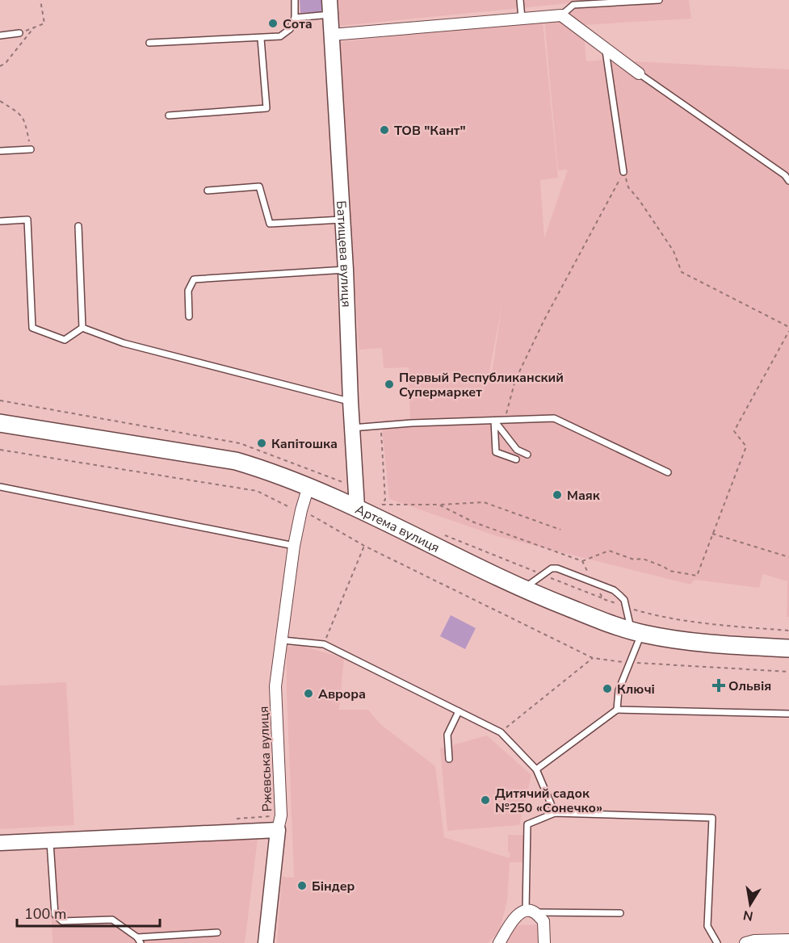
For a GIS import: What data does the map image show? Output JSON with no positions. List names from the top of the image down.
{
  "streets": {
    "main road": ["Артема вулиця"],
    "street": ["Батищева вулиця", "Ржевська вулиця"]
  },
  "crossings": [
    ["Батищева вулиця", "Артема вулиця"],
    ["Артема вулиця", "Ржевська вулиця"]
  ],
  "places": {
    "other": [
      "Сота",
      "ТОВ \"Кант\"",
      "Первый Республиканский Супермаркет",
      "Капітошка",
      "Маяк",
      "Ключі",
      "Аврора",
      "Дитячий садок №250 «Сонечко»",
      "Біндер"
    ],
    "health": ["Ольвія"]
  },
  "scale_bar": "100 m",
  "north": "bottom"
}
